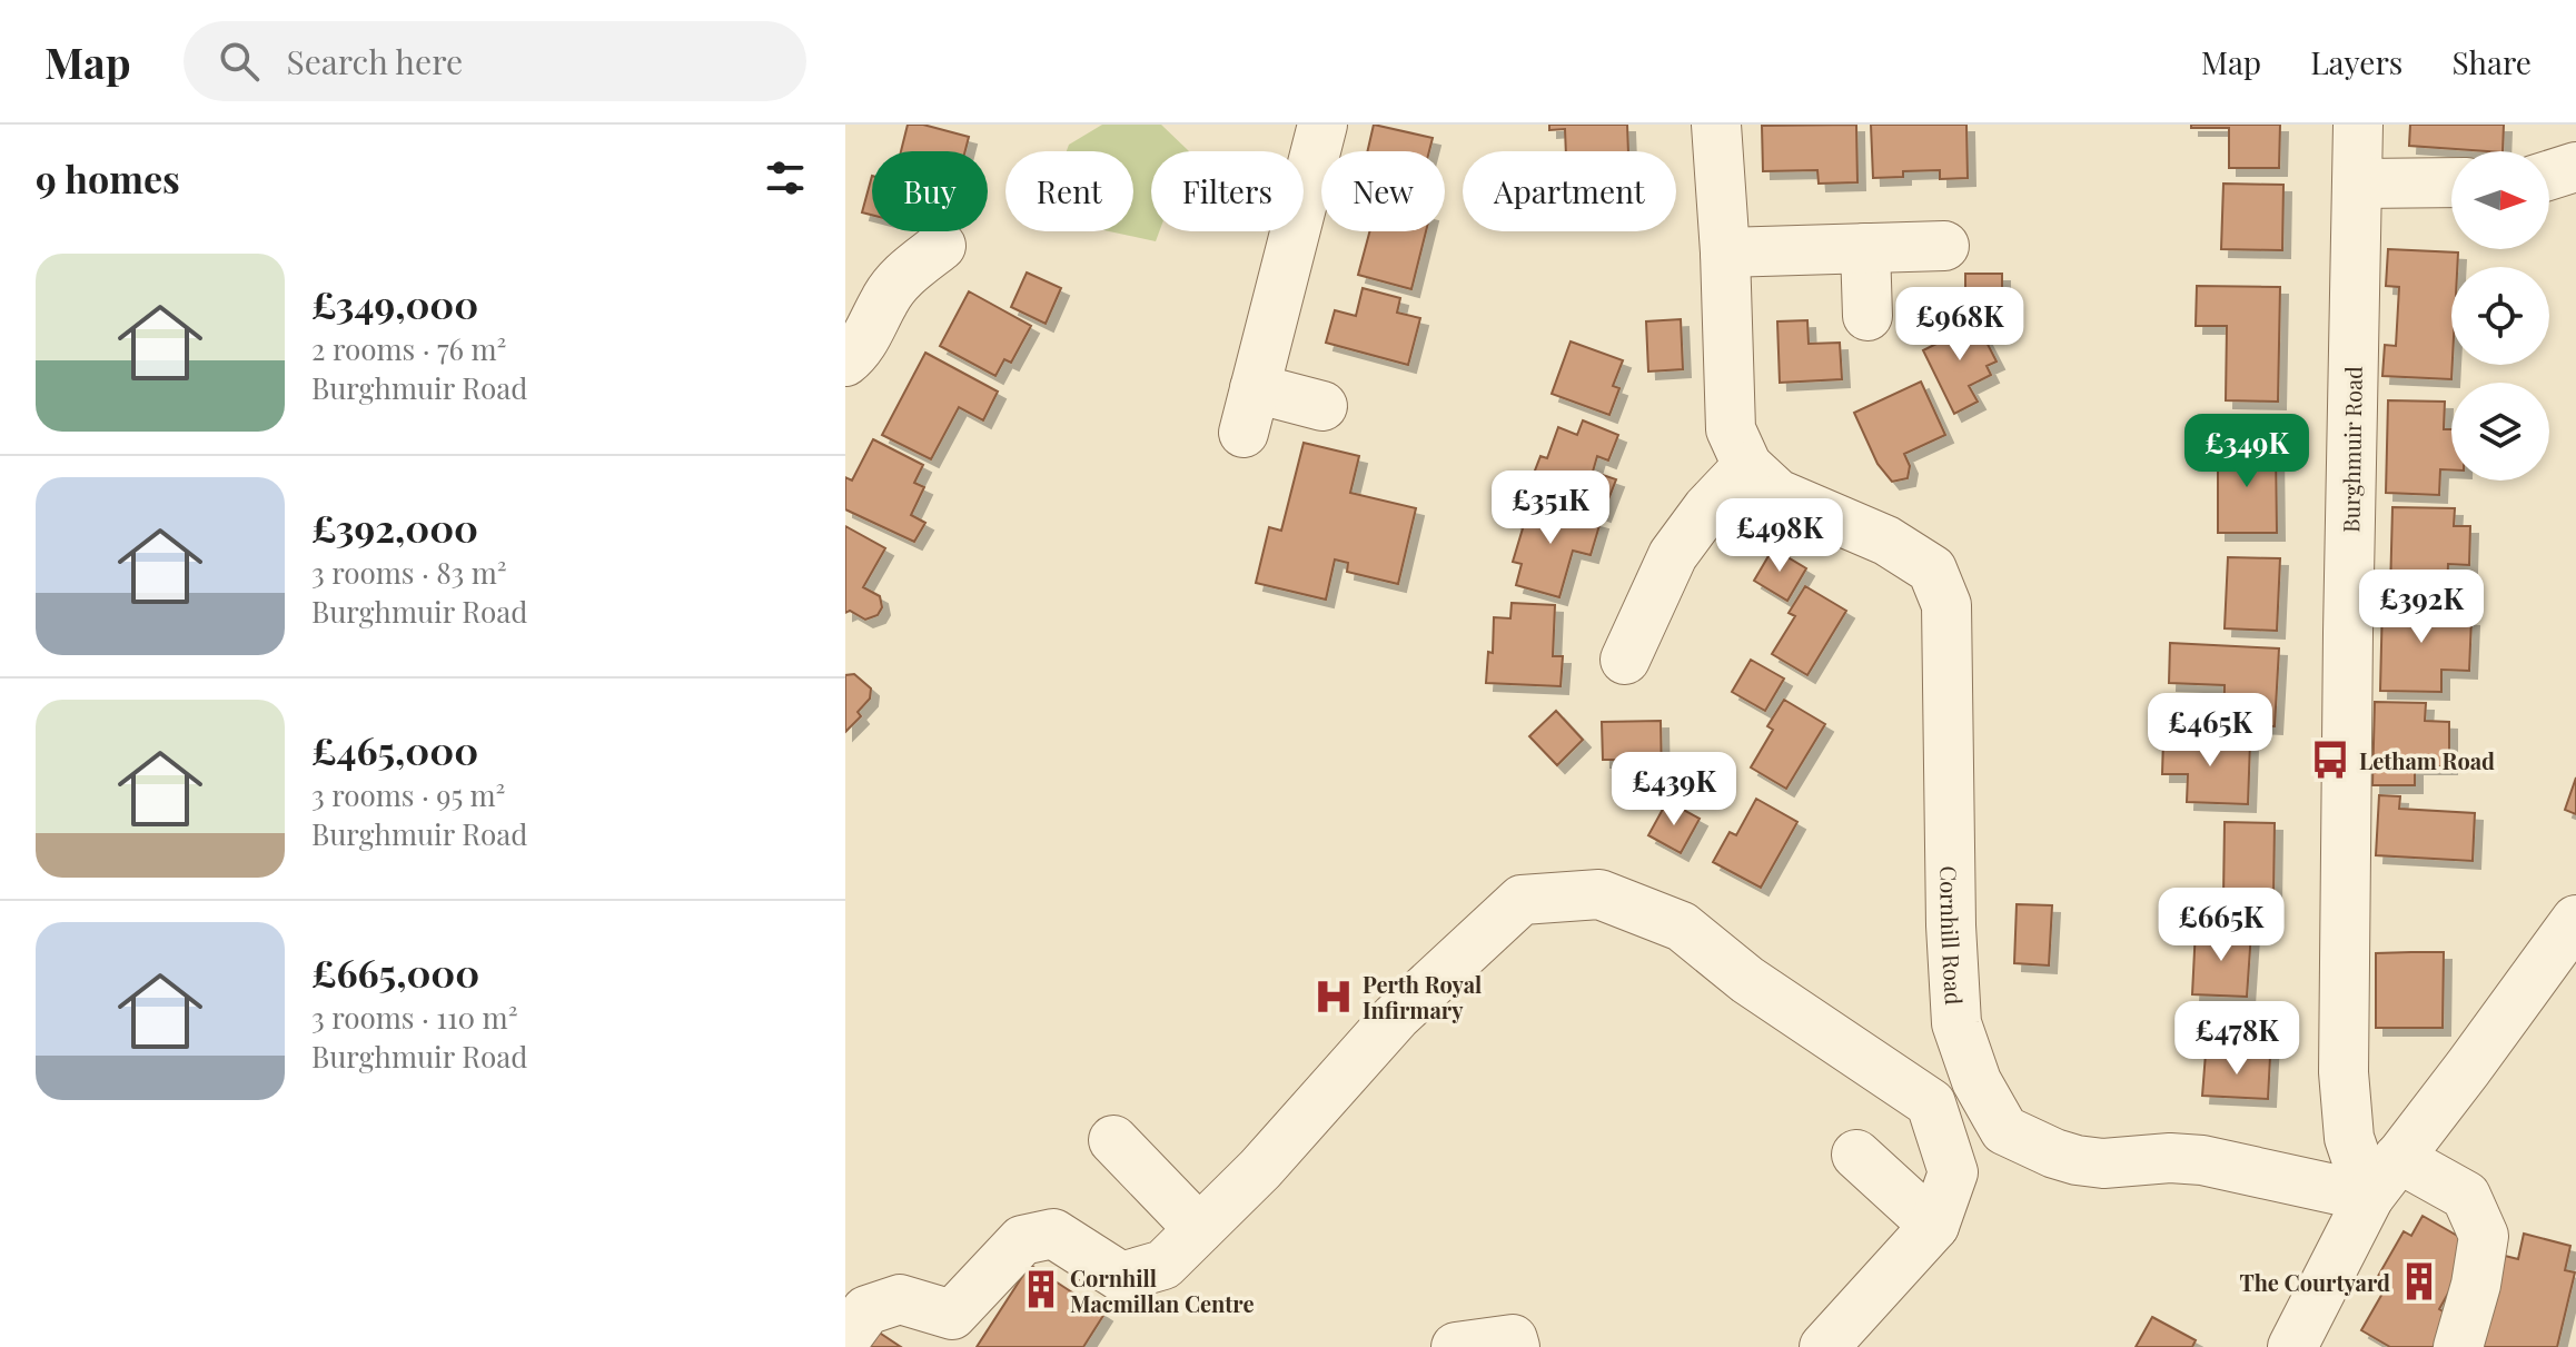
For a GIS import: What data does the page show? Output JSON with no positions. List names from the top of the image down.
{
  "streets": {
    "street": ["Burghmuir Road", "Cornhill Road"]
  },
  "crossings": [
    ["Burghmuir Road", "Cornhill Road"]
  ],
  "places": {
    "bus stop": ["Letham Road"],
    "hospital": ["Perth Royal Infirmary"],
    "building": ["The Courtyard", "Cornhill Macmillan Centre"]
  },
  "north": "right",
  "page": {
    "header": "Map",
    "search": "Search here",
    "nav": ["Map", "Layers", "Share"],
    "heading": "9 homes",
    "chip": [
      "Buy",
      "Rent",
      "Filters",
      "New",
      "Apartment"
    ],
    "list": [
      {
        "name": "£349,000",
        "note": "2 rooms · 76 m² · Burghmuir Road"
      },
      {
        "name": "£392,000",
        "note": "3 rooms · 83 m² · Burghmuir Road"
      },
      {
        "name": "£465,000",
        "note": "3 rooms · 95 m² · Burghmuir Road"
      },
      {
        "name": "£665,000",
        "note": "3 rooms · 110 m² · Burghmuir Road"
      }
    ],
    "price": [
      "£968K",
      "£349K",
      "£351K",
      "£498K",
      "£392K",
      "£465K",
      "£439K",
      "£665K",
      "£478K"
    ]
  }
}
